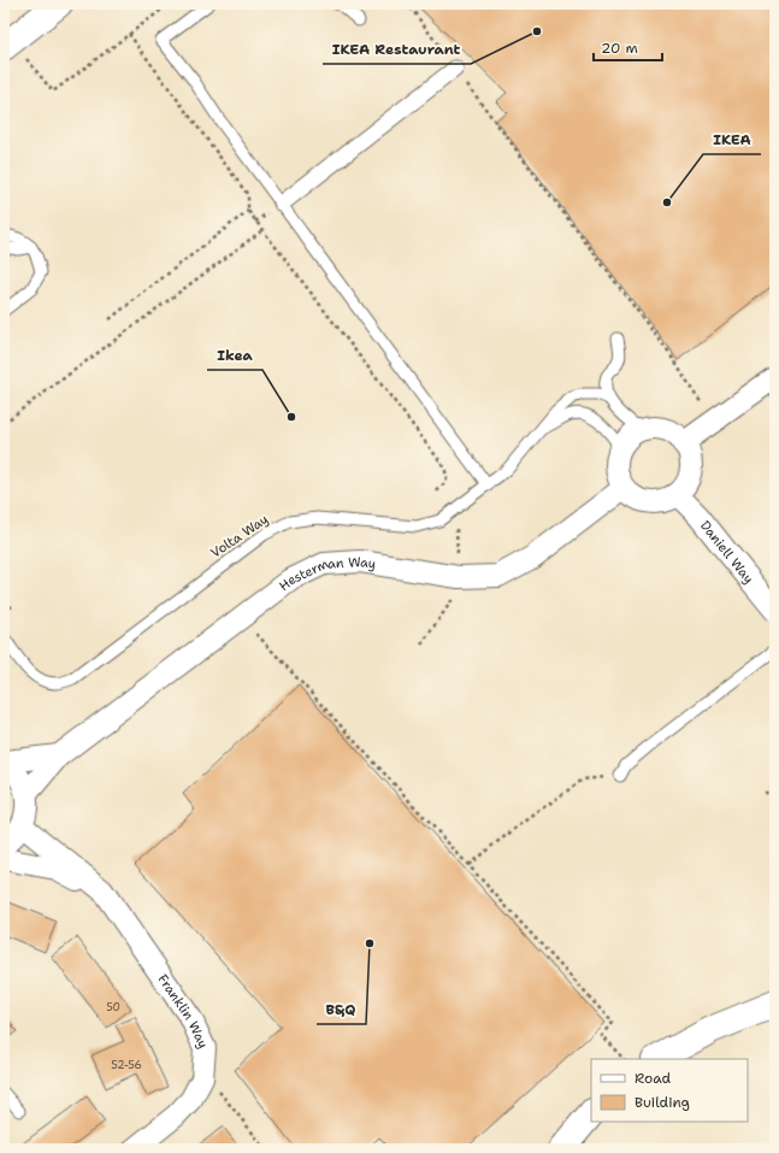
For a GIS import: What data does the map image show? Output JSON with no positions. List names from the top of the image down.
{
  "streets": {
    "street": ["Daniell Way", "Hesterman Way", "Franklin Way"],
    "lane": ["Volta Way"]
  },
  "crossings": [
    ["Volta Way", "Daniell Way"],
    ["Volta Way", "Hesterman Way"],
    ["Daniell Way", "Hesterman Way"]
  ],
  "places": [
    "IKEA Restaurant",
    "IKEA",
    "Ikea",
    "B&Q"
  ],
  "house_numbers": ["50", "52-56"],
  "legend": ["Road", "Building"],
  "scale_bar": "20 m"
}
